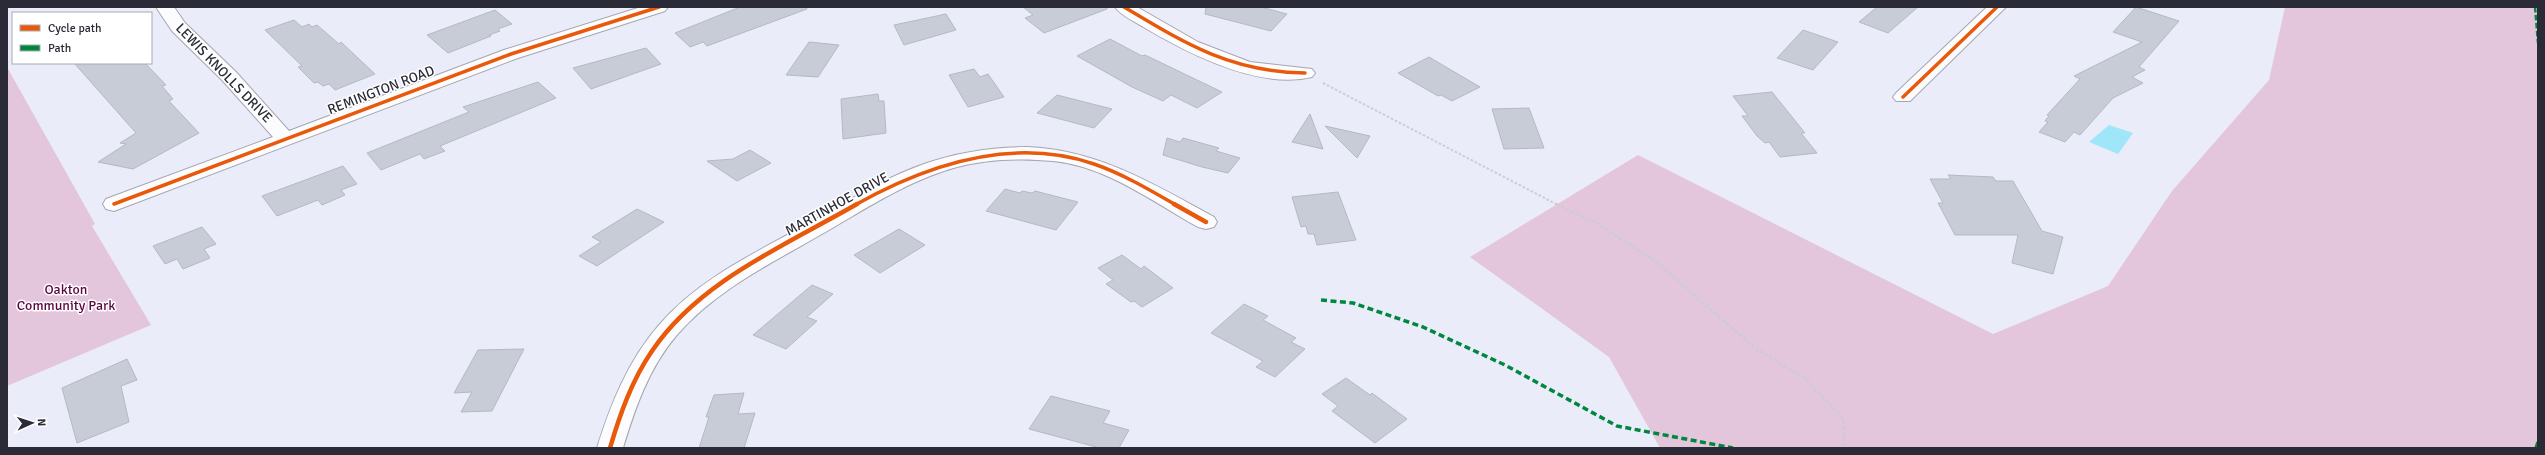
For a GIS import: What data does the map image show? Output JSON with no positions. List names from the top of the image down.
{
  "streets": {
    "street": ["LEWIS KNOLLS DRIVE", "REMINGTON ROAD", "MARTINHOE DRIVE"]
  },
  "crossings": [
    ["LEWIS KNOLLS DRIVE", "REMINGTON ROAD"]
  ],
  "parks": ["Oakton Community Park"],
  "legend": ["Cycle path", "Path"],
  "north": "right"
}
